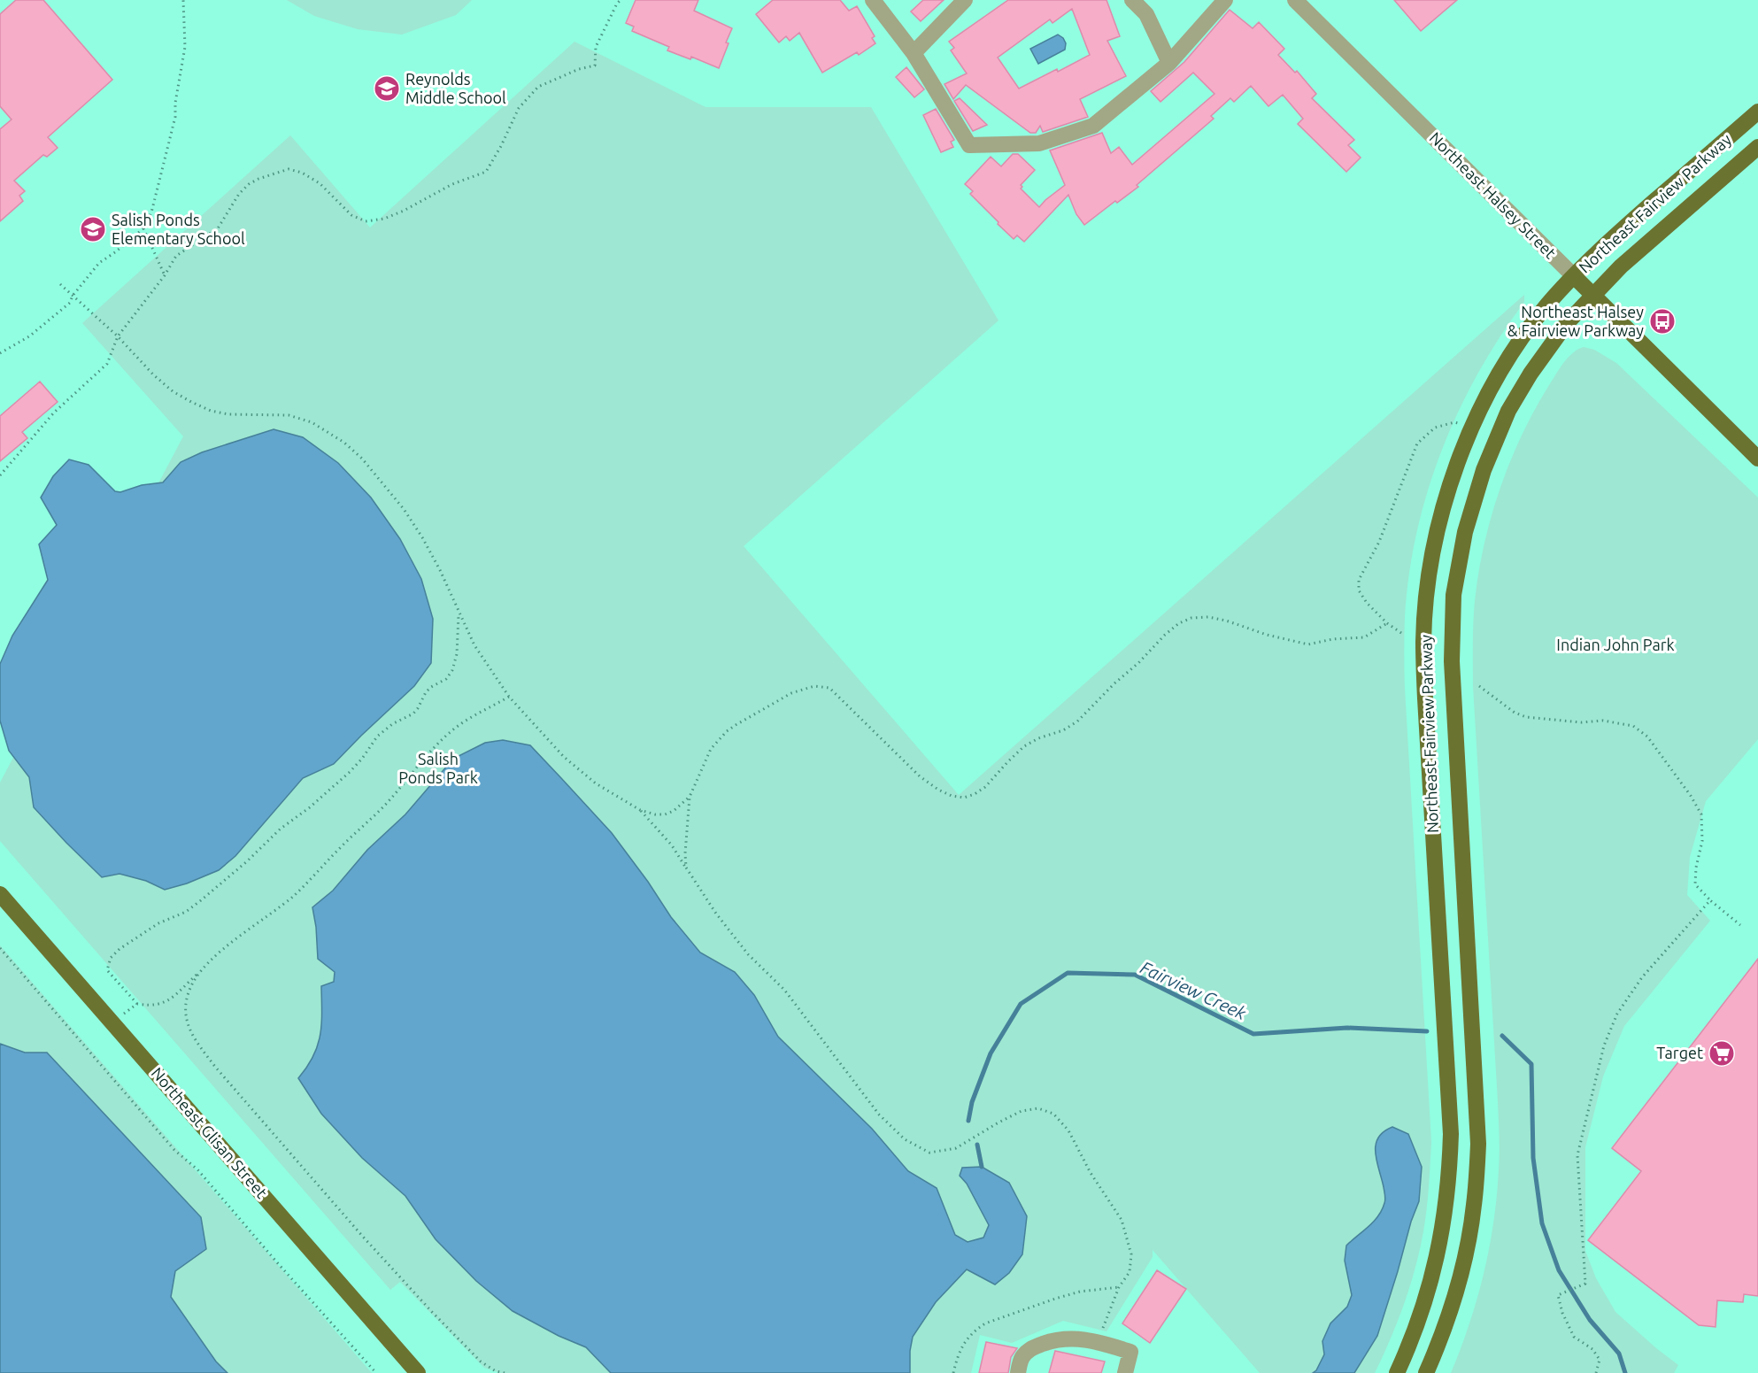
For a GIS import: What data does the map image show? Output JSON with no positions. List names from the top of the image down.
{
  "streets": {
    "main road": ["Northeast Halsey Street", "Northeast Fairview Parkway", "Northeast Glisan Street"]
  },
  "crossings": [
    ["Northeast Halsey Street", "Northeast Fairview Parkway"]
  ],
  "water": ["Fairview Creek"],
  "parks": ["Indian John Park", "Salish Ponds Park"],
  "places": {
    "school or university": ["Reynolds Middle School", "Salish Ponds Elementary School"],
    "bus stop": ["Northeast Halsey & Fairview Parkway"],
    "supermarket": ["Target"]
  }
}
